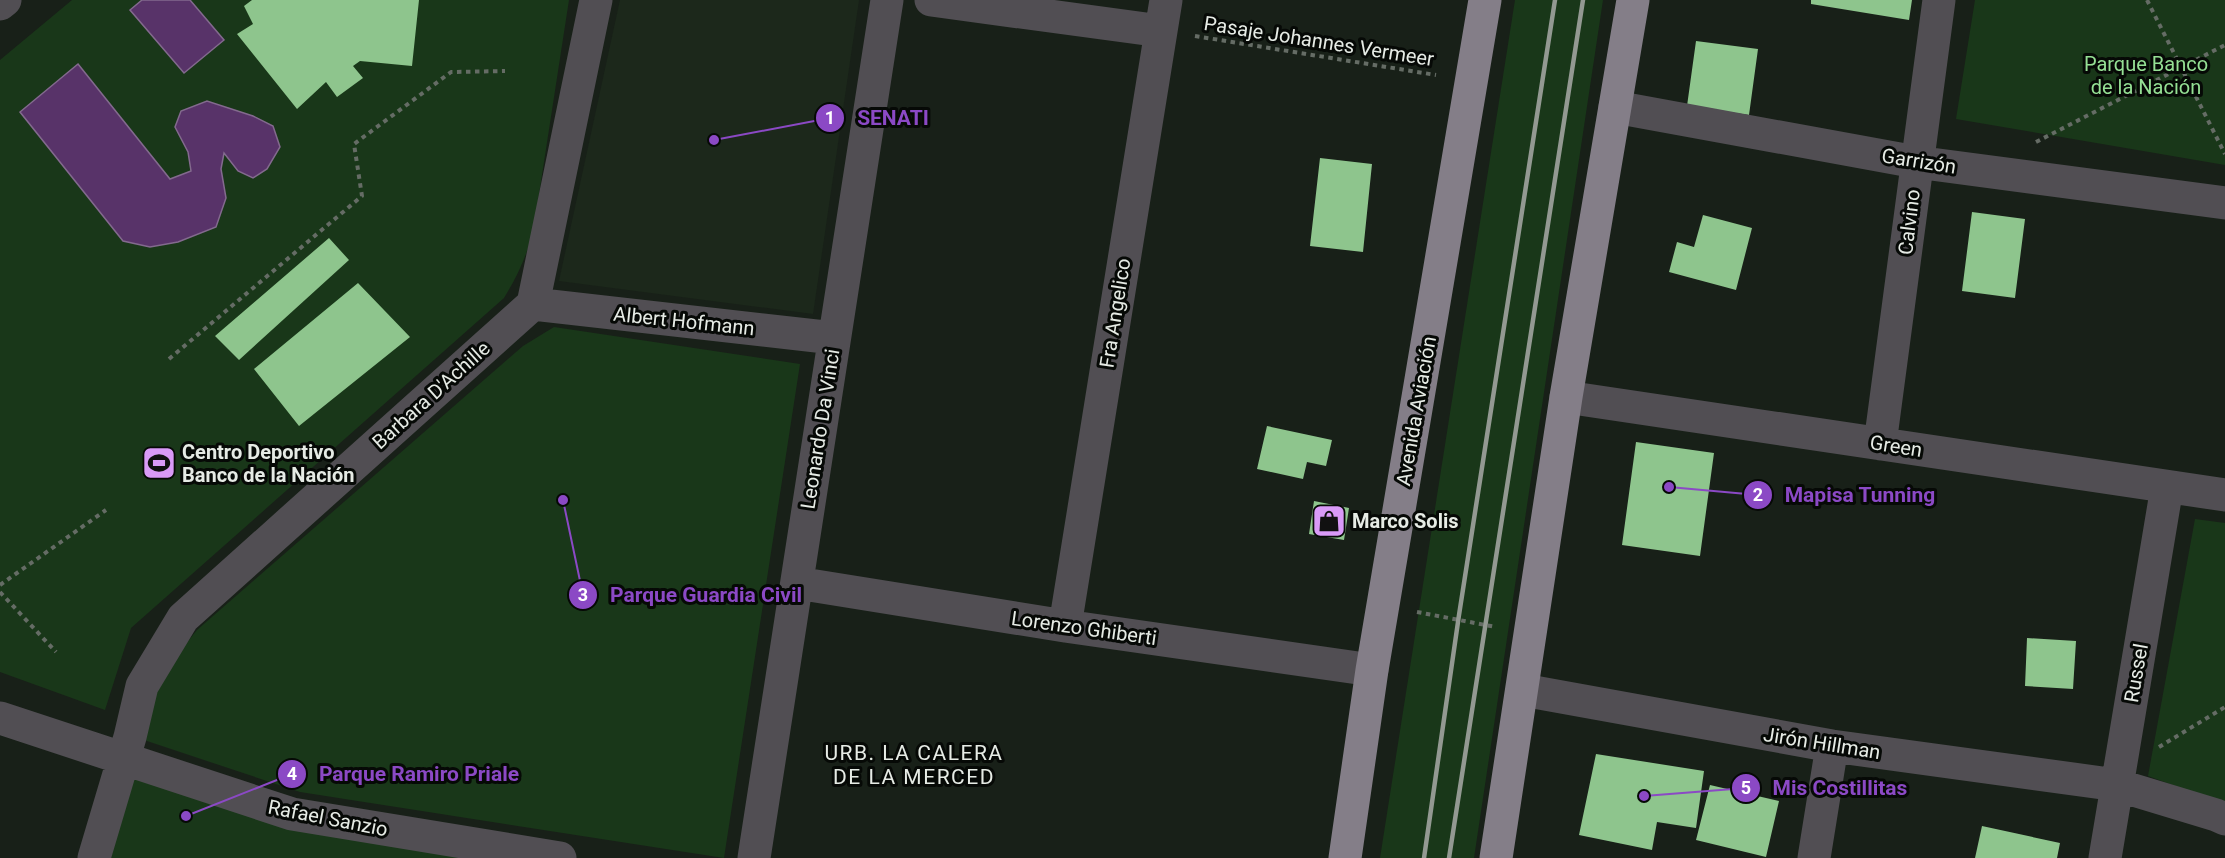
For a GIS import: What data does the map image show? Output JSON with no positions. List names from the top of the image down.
{
  "streets": {
    "main road": ["Avenida Aviación"],
    "street": [
      "Garrizón",
      "Calvino",
      "Fra Angelico",
      "Albert Hofmann",
      "Barbara D'Achille",
      "Leonardo Da Vinci",
      "Green",
      "Lorenzo Ghiberti",
      "Russel",
      "Jirón Hillman",
      "Rafael Sanzio"
    ],
    "path": ["Pasaje Johannes Vermeer"]
  },
  "crossings": [
    ["Pasaje Johannes Vermeer", "Fra Angelico"],
    ["Pasaje Johannes Vermeer", "Avenida Aviación"],
    ["Garrizón", "Calvino"],
    ["Calvino", "Green"],
    ["Fra Angelico", "Lorenzo Ghiberti"],
    ["Albert Hofmann", "Barbara D'Achille"],
    ["Albert Hofmann", "Leonardo Da Vinci"],
    ["Barbara D'Achille", "Rafael Sanzio"],
    ["Avenida Aviación", "Lorenzo Ghiberti"],
    ["Leonardo Da Vinci", "Lorenzo Ghiberti"],
    ["Green", "Russel"],
    ["Russel", "Jirón Hillman"]
  ],
  "districts": ["URB. LA CALERA DE LA MERCED"],
  "parks": ["Parque Banco de la Nación"],
  "places": {
    "other": [
      "SENATI",
      "Mapisa Tunning",
      "Parque Guardia Civil",
      "Mis Costillitas",
      "Parque Ramiro Priale"
    ],
    "sports": ["Centro Deportivo Banco de la Nación"],
    "shop": ["Marco Solis"]
  }
}
